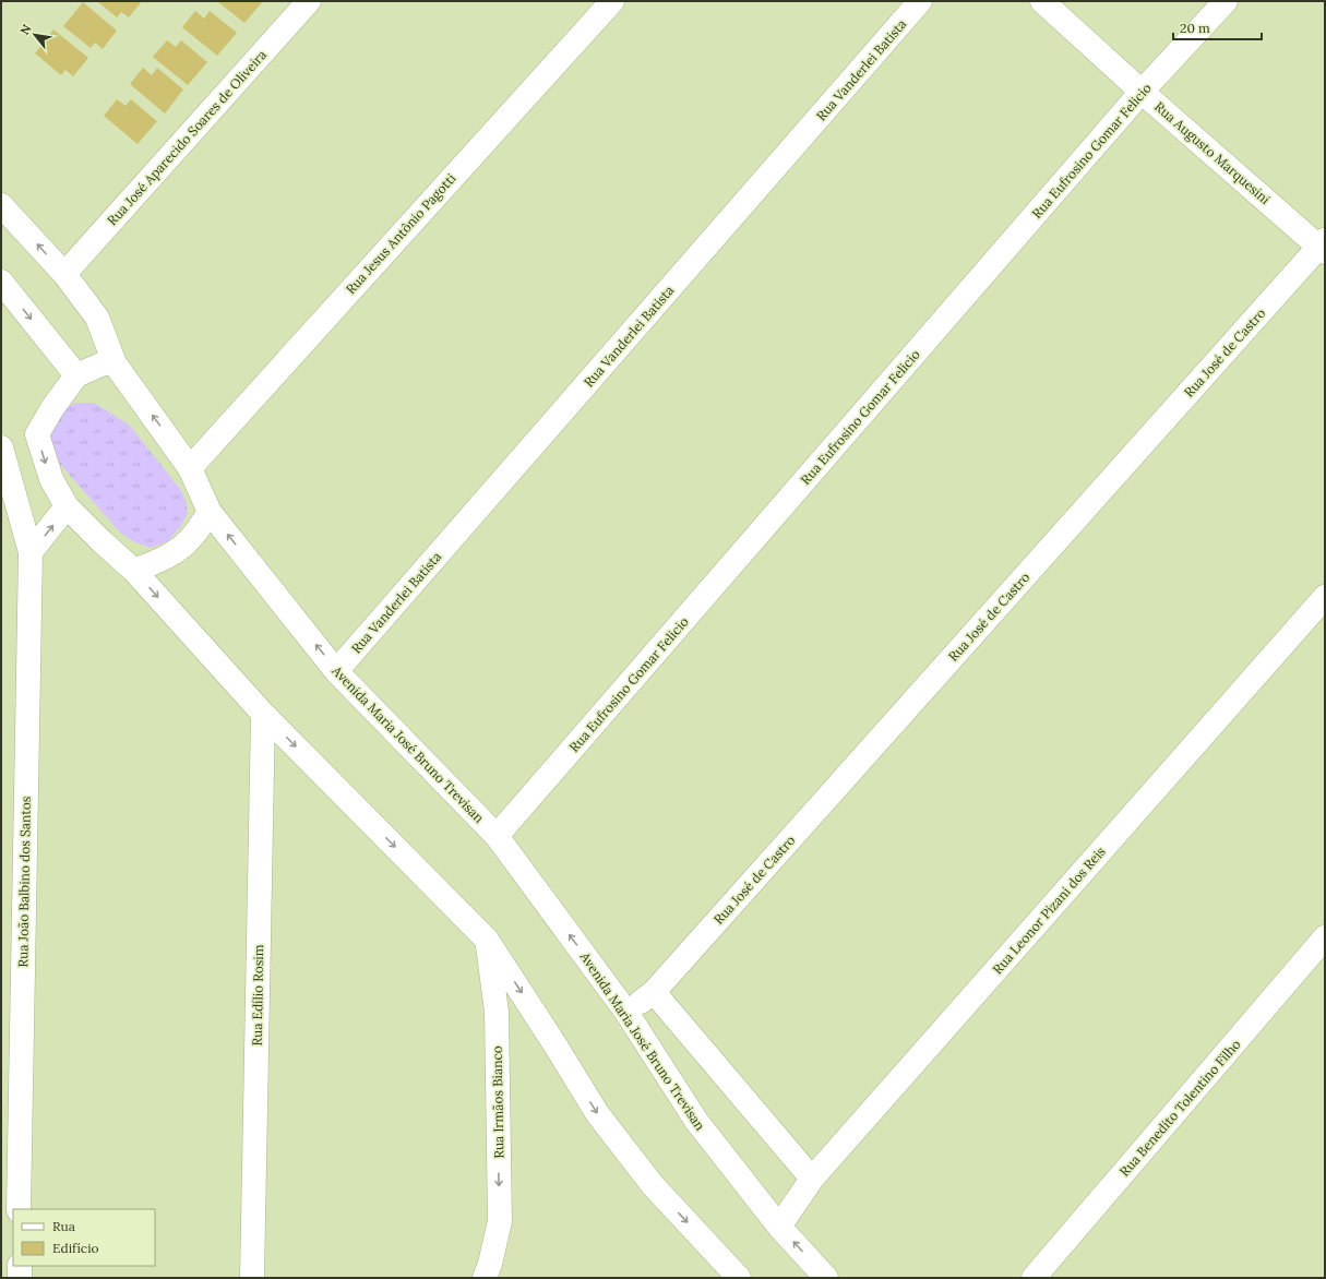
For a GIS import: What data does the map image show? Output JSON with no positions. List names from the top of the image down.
{
  "streets": {
    "street": [
      "Rua Vanderlei Batista",
      "Rua José Aparecido Soares de Oliveira",
      "Rua Eufrosino Gomar Felicio",
      "Rua Augusto Marquesini",
      "Rua Jesus Antônio Pagotti",
      "Rua José de Castro",
      "Avenida Maria José Bruno Trevisan",
      "Rua João Balbino dos Santos",
      "Rua Leonor Pizani dos Reis",
      "Rua Edílio Rosim",
      "Rua Irmãos Bianco",
      "Rua Benedito Tolentino Filho"
    ]
  },
  "crossings": [
    ["Rua Vanderlei Batista", "Avenida Maria José Bruno Trevisan"],
    ["Rua José Aparecido Soares de Oliveira", "Avenida Maria José Bruno Trevisan"],
    ["Rua Eufrosino Gomar Felicio", "Rua Augusto Marquesini"],
    ["Rua Eufrosino Gomar Felicio", "Avenida Maria José Bruno Trevisan"],
    ["Rua Augusto Marquesini", "Rua José de Castro"],
    ["Rua Jesus Antônio Pagotti", "Avenida Maria José Bruno Trevisan"],
    ["Rua José de Castro", "Avenida Maria José Bruno Trevisan"],
    ["Avenida Maria José Bruno Trevisan", "Rua Leonor Pizani dos Reis"]
  ],
  "one_way": ["Rua Irmãos Bianco"],
  "legend": ["Rua", "Edifício"],
  "scale_bar": "20 m",
  "north": "top left"
}
